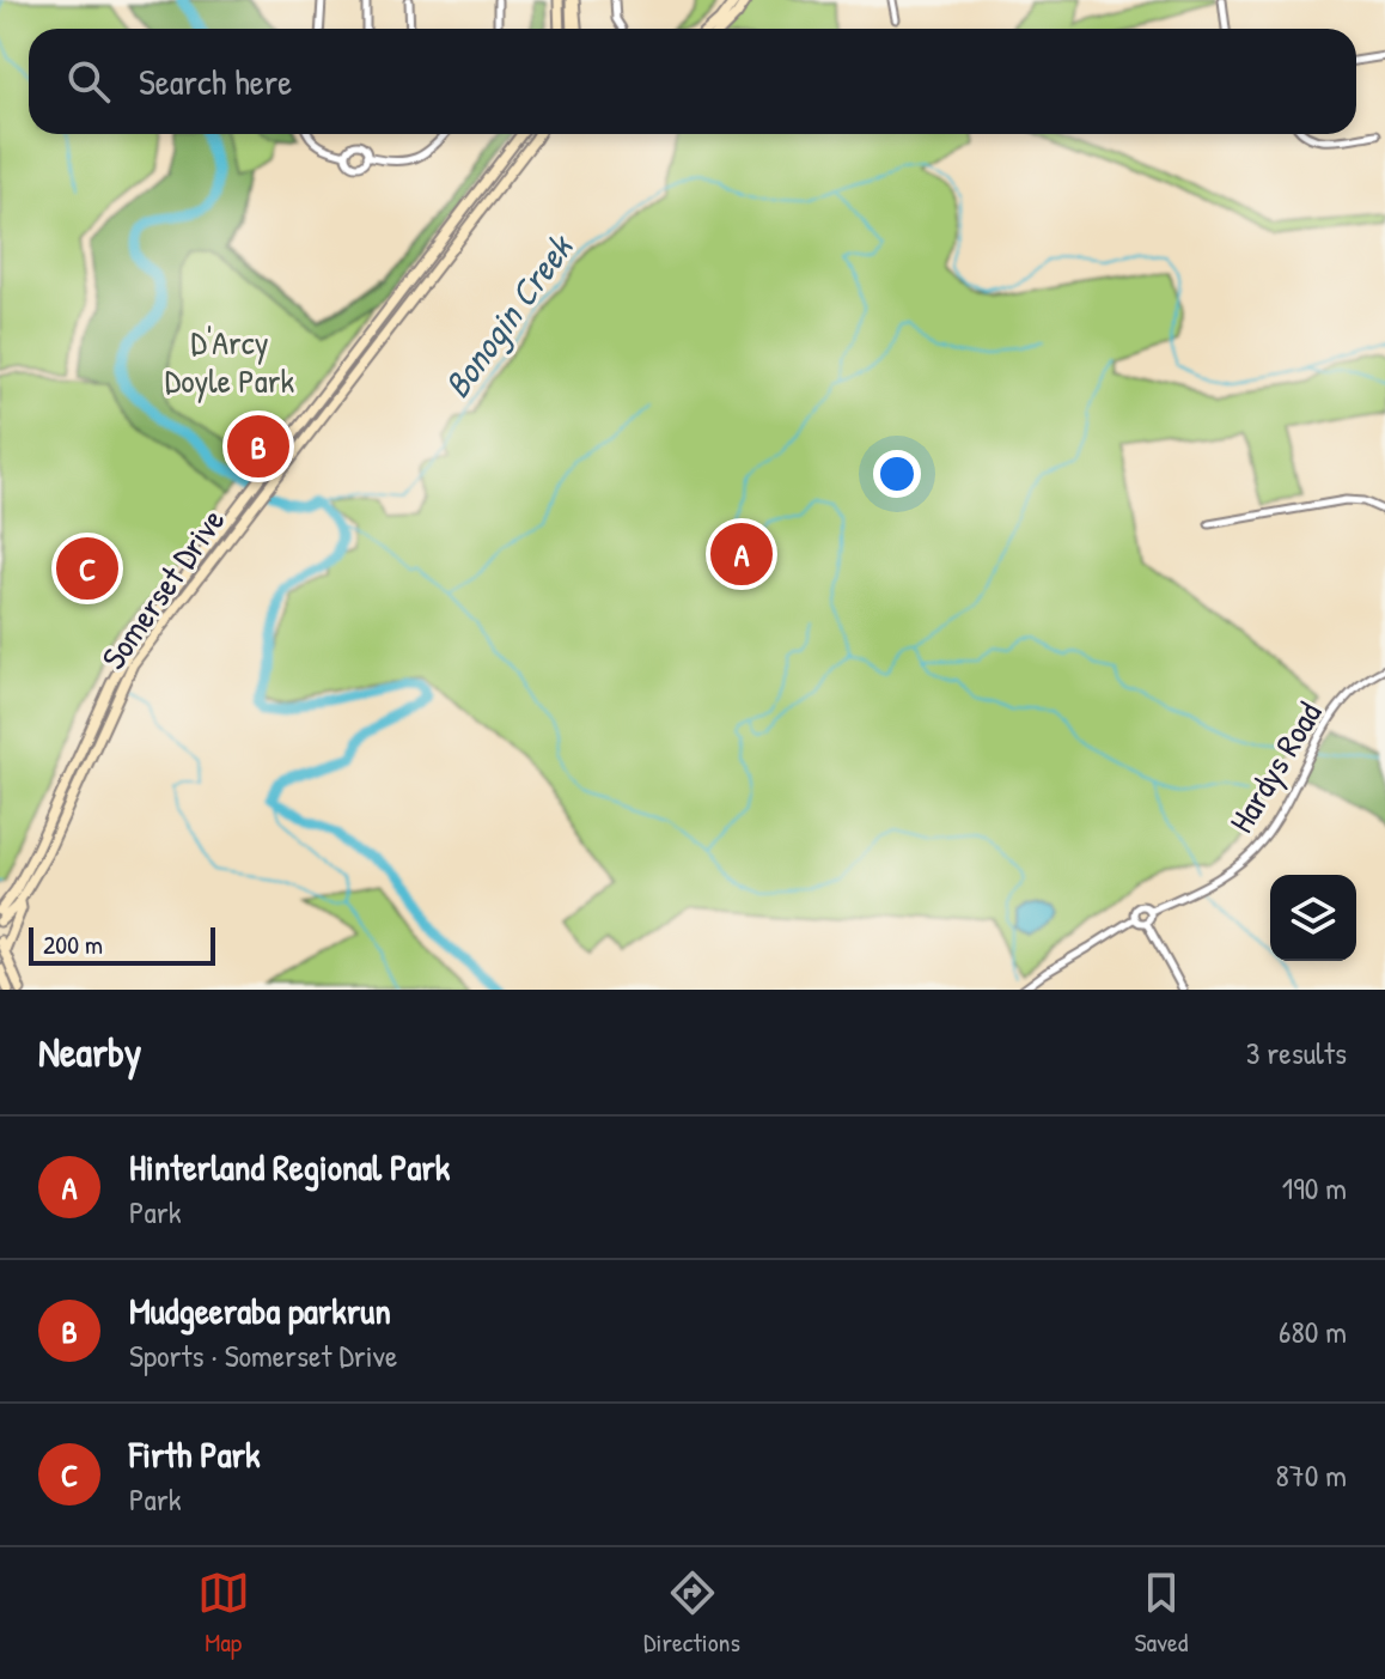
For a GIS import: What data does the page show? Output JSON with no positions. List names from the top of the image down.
{
  "streets": {
    "main road": ["Somerset Drive"],
    "street": ["Hardys Road"]
  },
  "water": ["Bonogin Creek"],
  "parks": ["D'Arcy Doyle Park"],
  "scale_bar": "200 m",
  "page": {
    "search": "Search here",
    "pins": ["B", "A", "C"],
    "scale": "200 m",
    "heading": ["Nearby", "3 results"],
    "list": [
      {
        "mark": "A",
        "name": "Hinterland Regional Park",
        "note": "Park",
        "value": "190 m"
      },
      {
        "mark": "B",
        "name": "Mudgeeraba parkrun",
        "note": "Sports · Somerset Drive",
        "value": "680 m"
      },
      {
        "mark": "C",
        "name": "Firth Park",
        "note": "Park",
        "value": "870 m"
      }
    ],
    "nav": ["Map", "Directions", "Saved"]
  }
}
